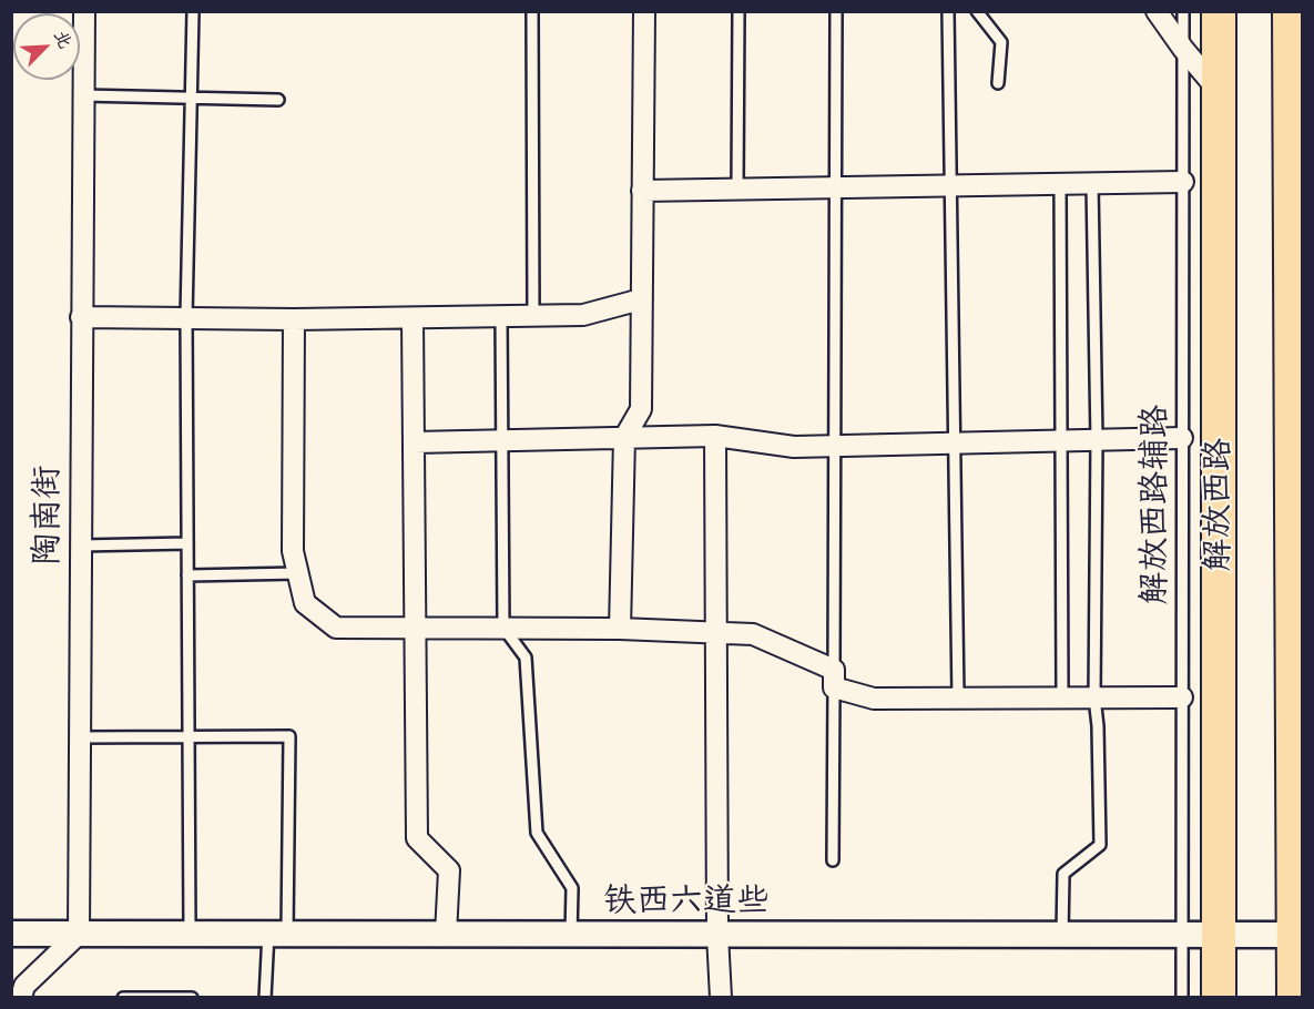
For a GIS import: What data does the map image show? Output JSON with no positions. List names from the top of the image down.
{
  "streets": {
    "highway": ["解放西路"],
    "street": ["陶南街", "铁西六道些"],
    "lane": ["解放西路辅路"]
  },
  "crossings": [
    ["解放西路辅路", "铁西六道些"],
    ["解放西路", "铁西六道些"],
    ["陶南街", "铁西六道些"]
  ],
  "north": "top right"
}
